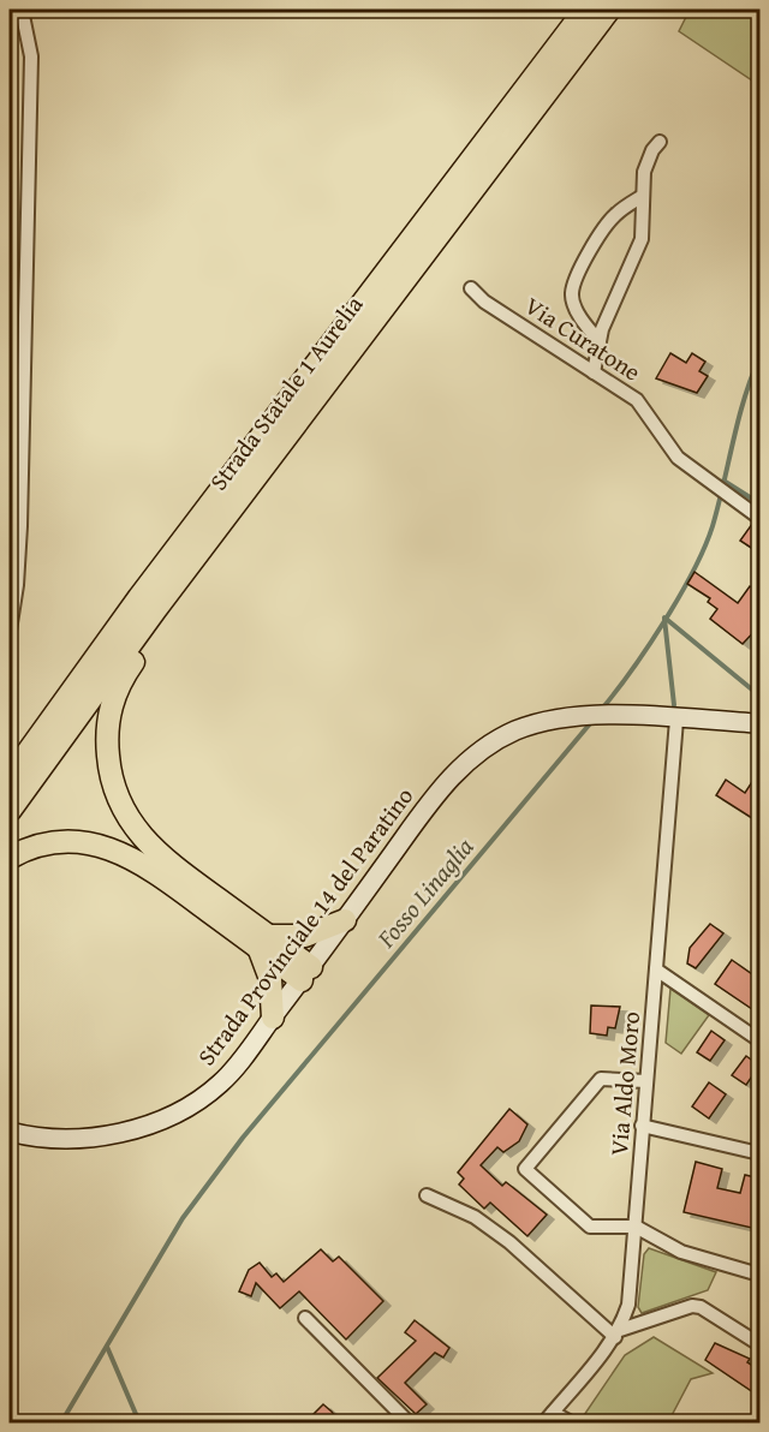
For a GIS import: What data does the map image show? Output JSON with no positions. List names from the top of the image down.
{
  "streets": {
    "highway": ["Strada Statale 1 Aurelia"],
    "main road": ["Strada Provinciale 14 del Paratino"],
    "street": ["Via Curatone", "Via Aldo Moro"]
  },
  "crossings": [
    ["Strada Provinciale 14 del Paratino", "Via Aldo Moro"]
  ],
  "water": ["Fosso Linaglia"]
}
